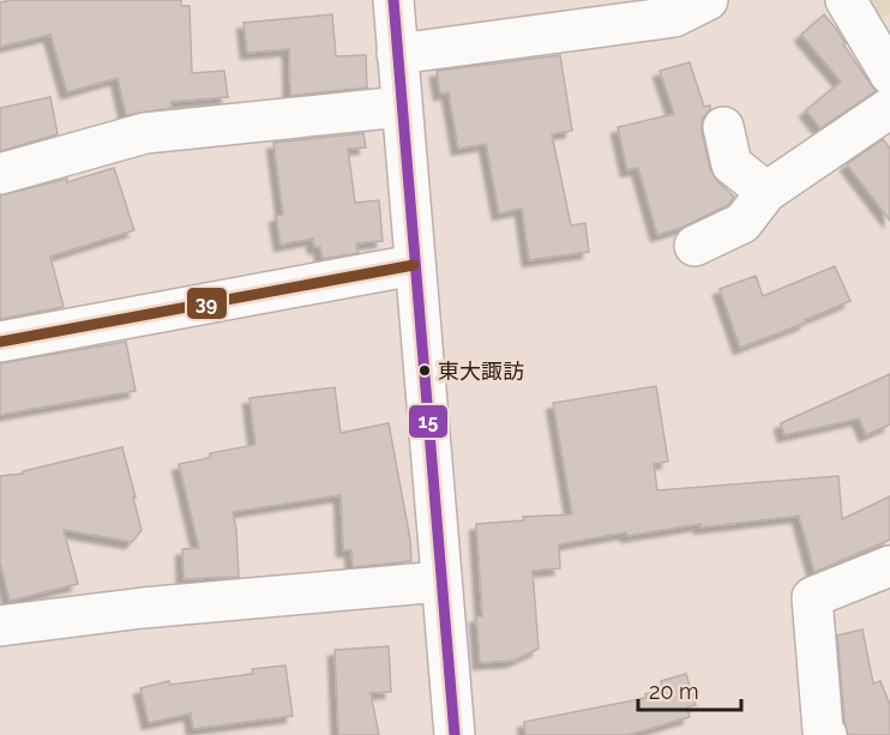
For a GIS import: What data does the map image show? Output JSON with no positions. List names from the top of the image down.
{
  "places": ["東大諏訪"],
  "lines": ["transit line 15", "transit line 39"],
  "scale_bar": "20 m"
}
